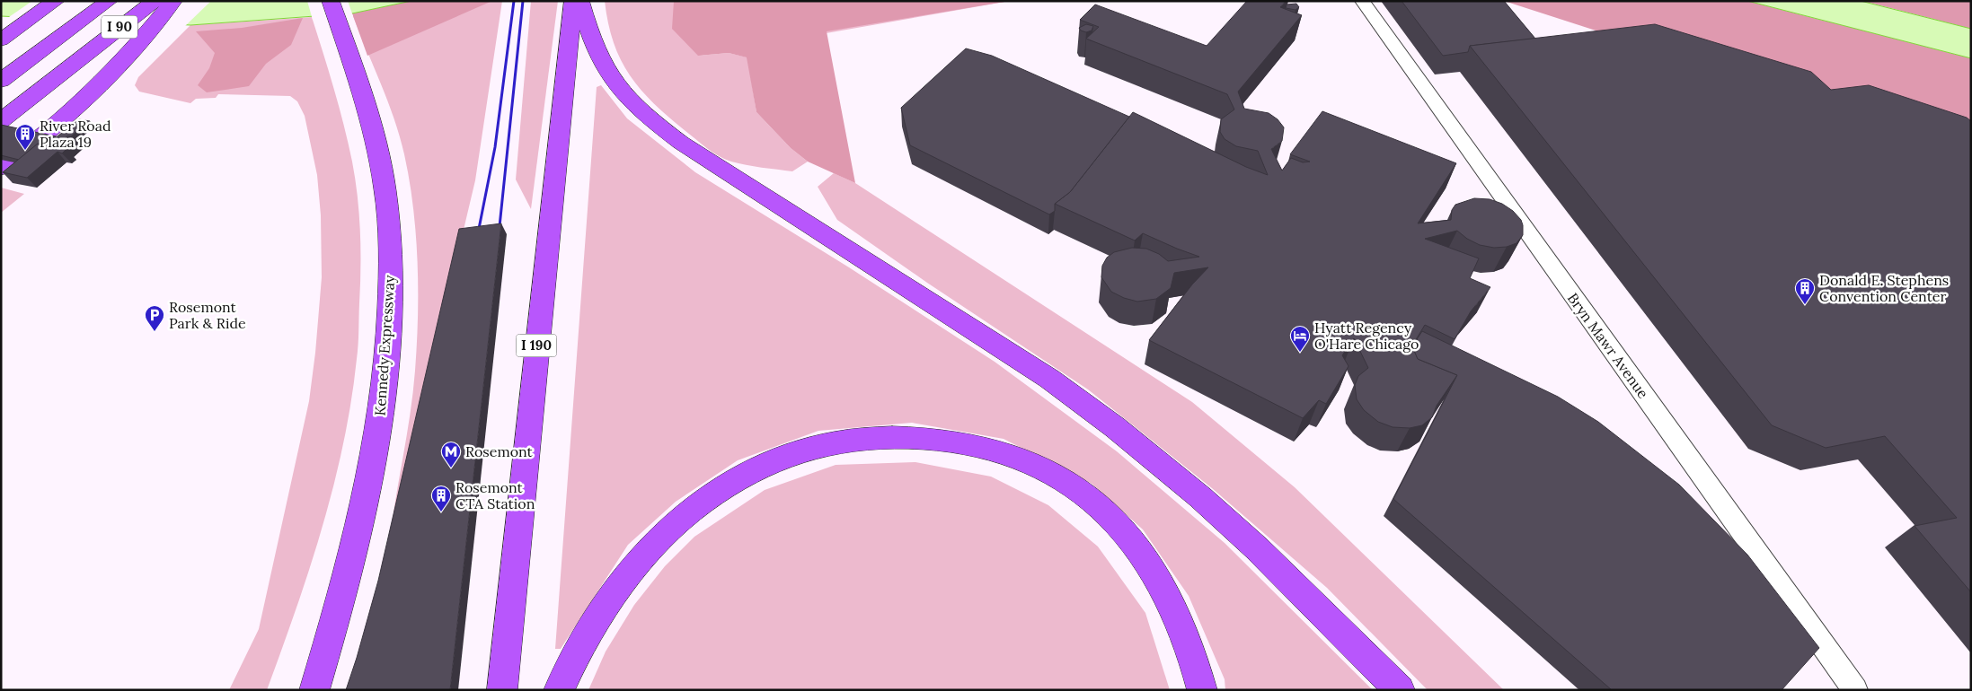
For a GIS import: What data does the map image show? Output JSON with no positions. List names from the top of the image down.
{
  "streets": {
    "highway": ["I 90", "Kennedy Expressway", "I 190"],
    "street": ["Bryn Mawr Avenue"]
  },
  "places": {
    "building": ["River Road Plaza 19", "Donald E. Stephens Convention Center", "Rosemont CTA Station"],
    "parking": ["Rosemont Park & Ride"],
    "hotel": ["Hyatt Regency O'Hare Chicago"],
    "metro station": ["Rosemont"]
  }
}
